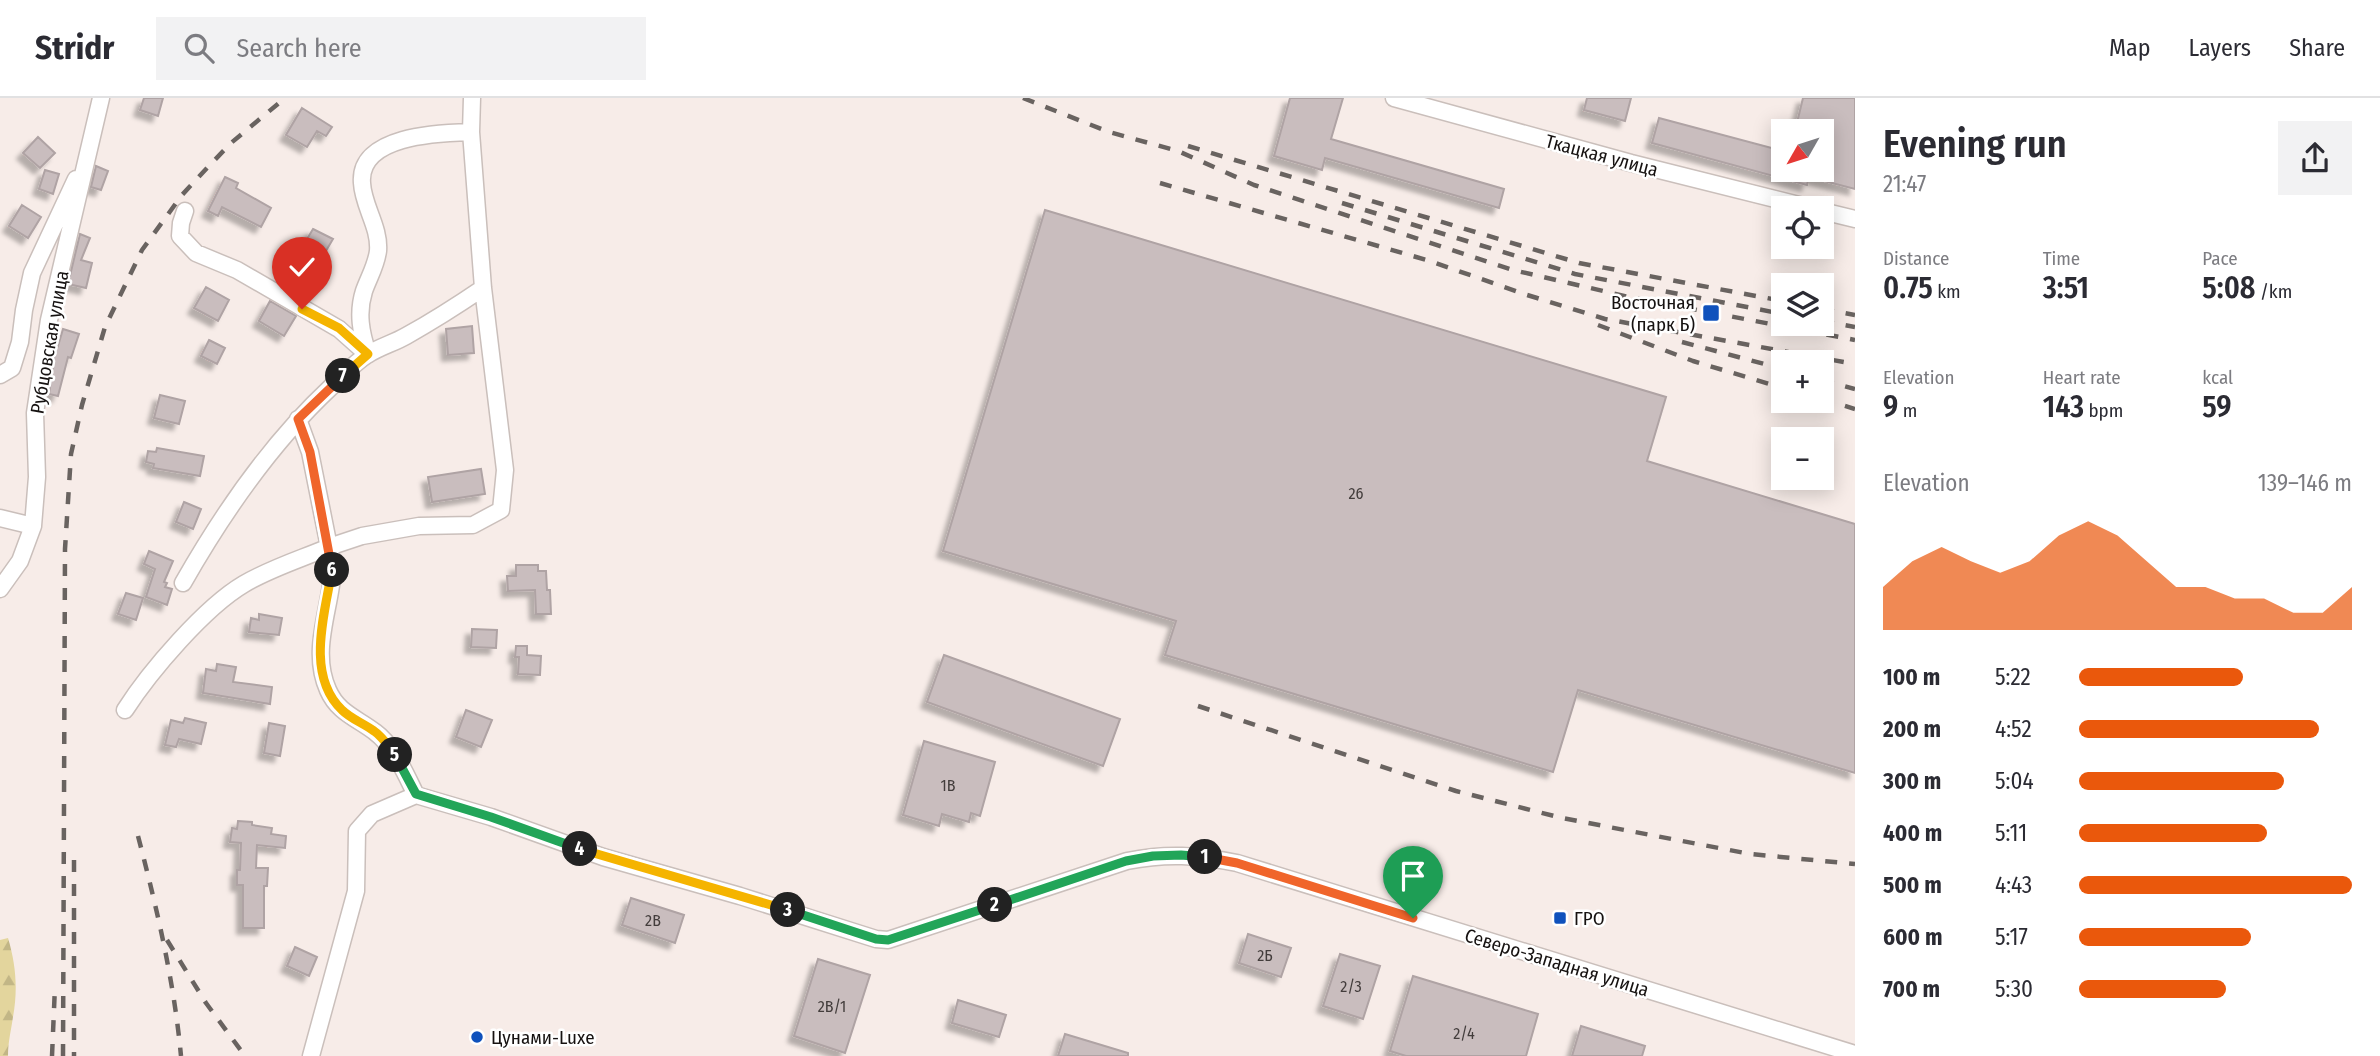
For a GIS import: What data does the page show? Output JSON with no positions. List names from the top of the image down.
{
  "streets": {
    "street": ["Ткацкая улица", "Рубцовская улица", "Северо-Западная улица"]
  },
  "places": {
    "transit": ["Восточная (парк Б)", "ГРО"],
    "other": ["Цунами-Luxe"]
  },
  "house_numbers": [
    "26",
    "1В",
    "2В",
    "2Б",
    "2/3",
    "2В/1",
    "2/4"
  ],
  "north": "bottom left",
  "page": {
    "header": "Stridr",
    "search": "Search here",
    "nav": ["Map", "Layers", "Share"],
    "heading": ["Evening run", "21:47"],
    "map_buttons": ["+", "−"],
    "stats": [
      ["Distance", "0.75 km"],
      ["Time", "3:51"],
      ["Pace", "5:08 /km"],
      ["Elevation", "9 m"],
      ["Heart rate", "143 bpm"],
      ["kcal", "59"]
    ],
    "pins": [
      "7",
      "6",
      "5",
      "4",
      "1",
      "2",
      "3"
    ],
    "chart": ["Elevation", "139–146 m"],
    "list": [
      {
        "name": "100 m",
        "note": "5:22"
      },
      {
        "name": "200 m",
        "note": "4:52"
      },
      {
        "name": "300 m",
        "note": "5:04"
      },
      {
        "name": "400 m",
        "note": "5:11"
      },
      {
        "name": "500 m",
        "note": "4:43"
      },
      {
        "name": "600 m",
        "note": "5:17"
      },
      {
        "name": "700 m",
        "note": "5:30"
      }
    ]
  }
}
